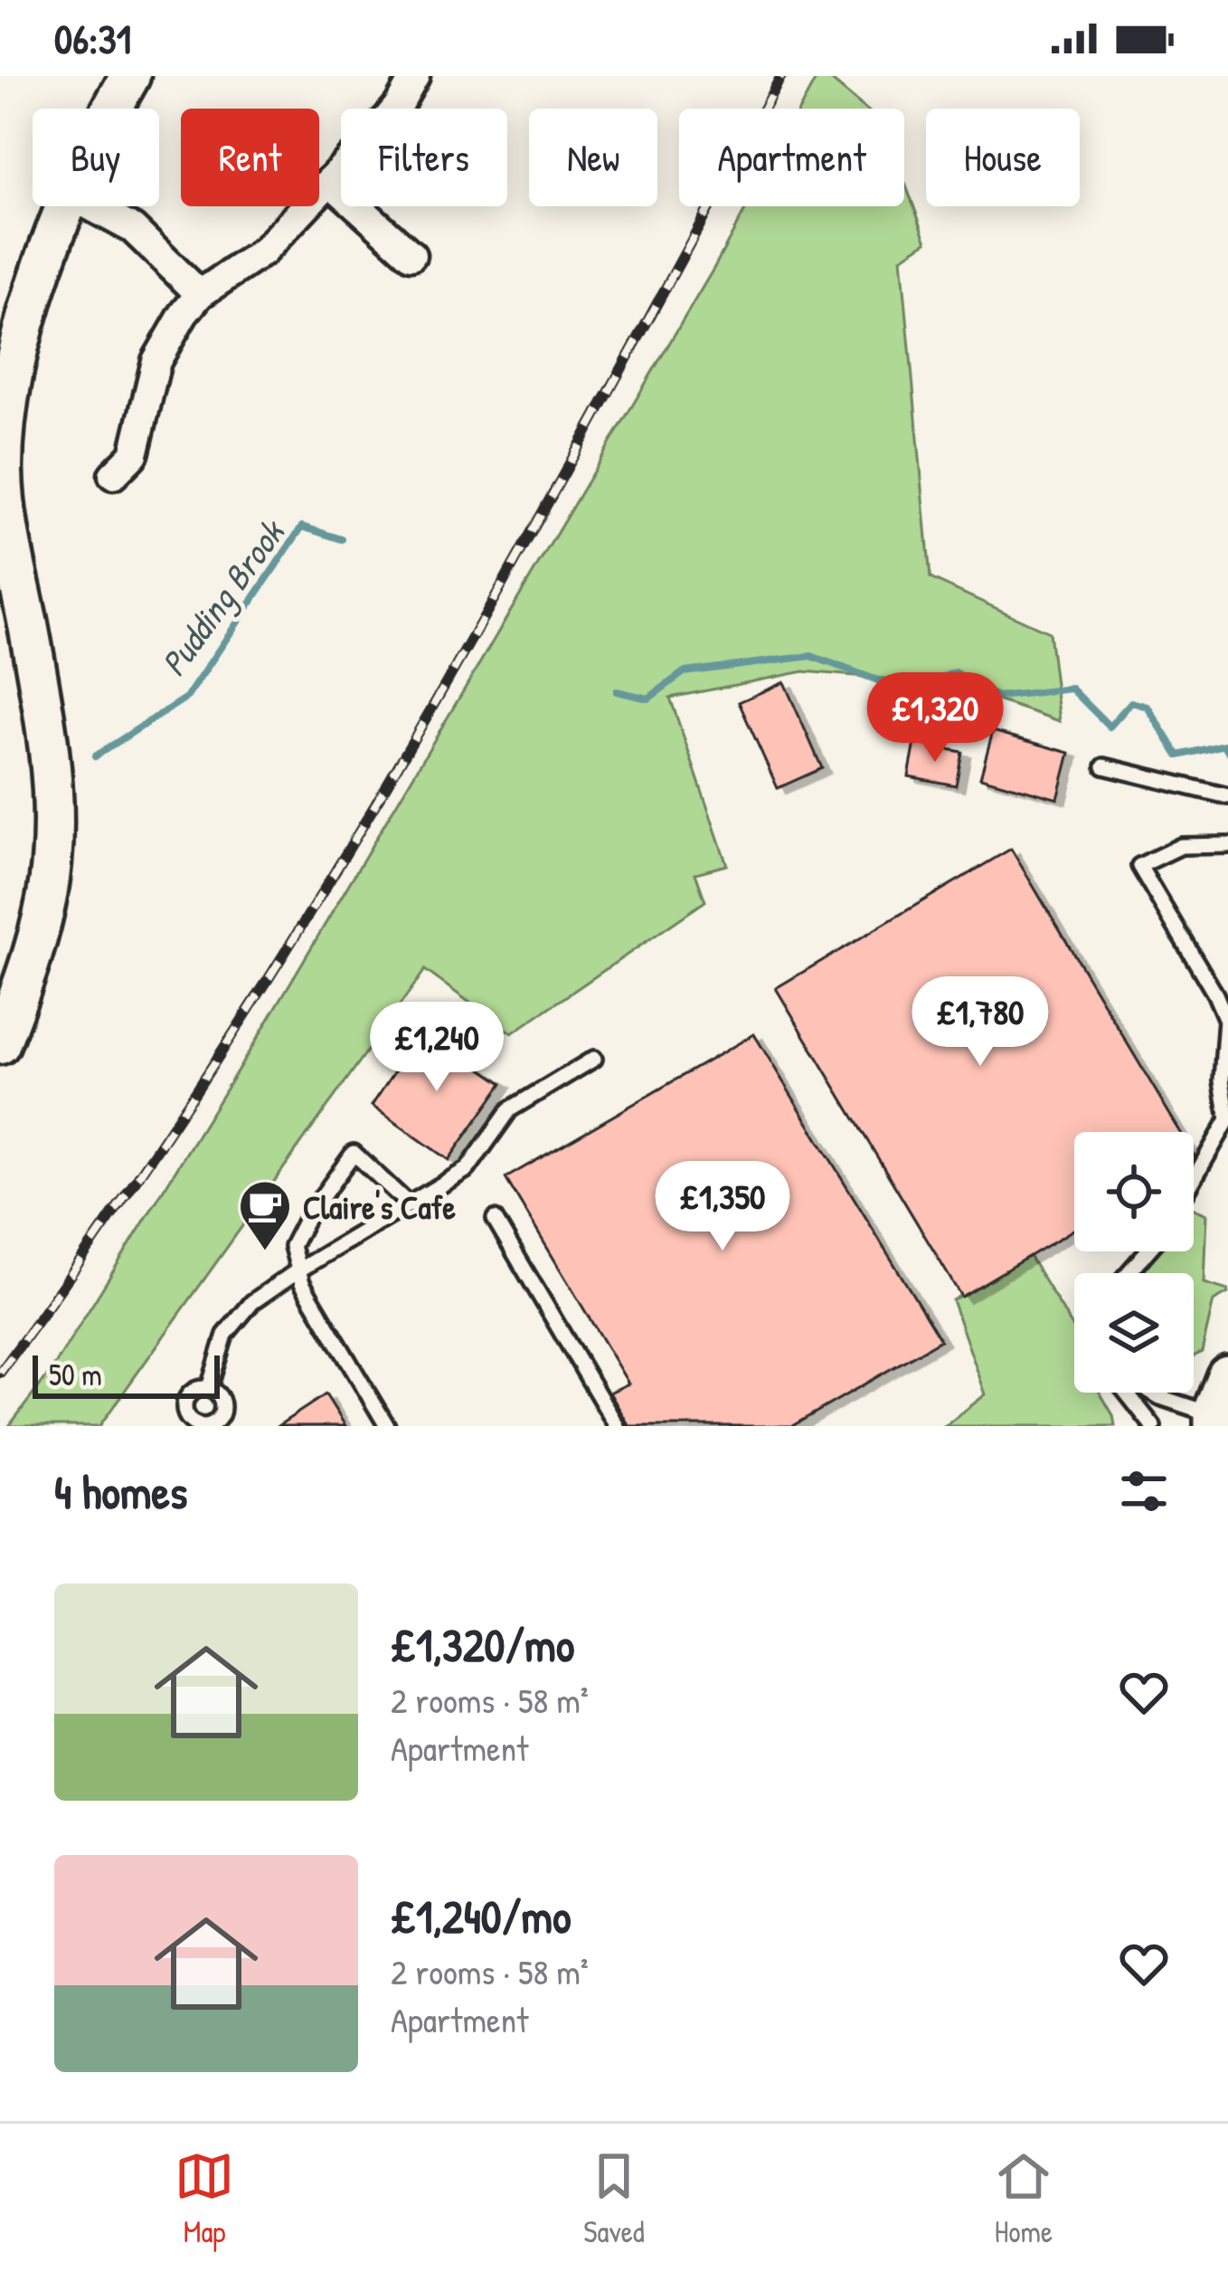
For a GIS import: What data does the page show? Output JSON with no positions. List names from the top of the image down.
{
  "water": ["Pudding Brook"],
  "places": {
    "cafe": ["Claire's Cafe"]
  },
  "scale_bar": "50 m",
  "page": {
    "status": "06:31",
    "chip": [
      "Buy",
      "Rent",
      "Filters",
      "New",
      "Apartment",
      "House"
    ],
    "price": [
      "£1,320",
      "£1,780",
      "£1,240",
      "£1,350"
    ],
    "scale": "50 m",
    "heading": "4 homes",
    "list": [
      {
        "name": "£1,320/mo",
        "note": "2 rooms · 58 m² · Apartment"
      },
      {
        "name": "£1,240/mo",
        "note": "2 rooms · 58 m² · Apartment"
      }
    ],
    "tabs": ["Map", "Saved", "Home"]
  }
}
